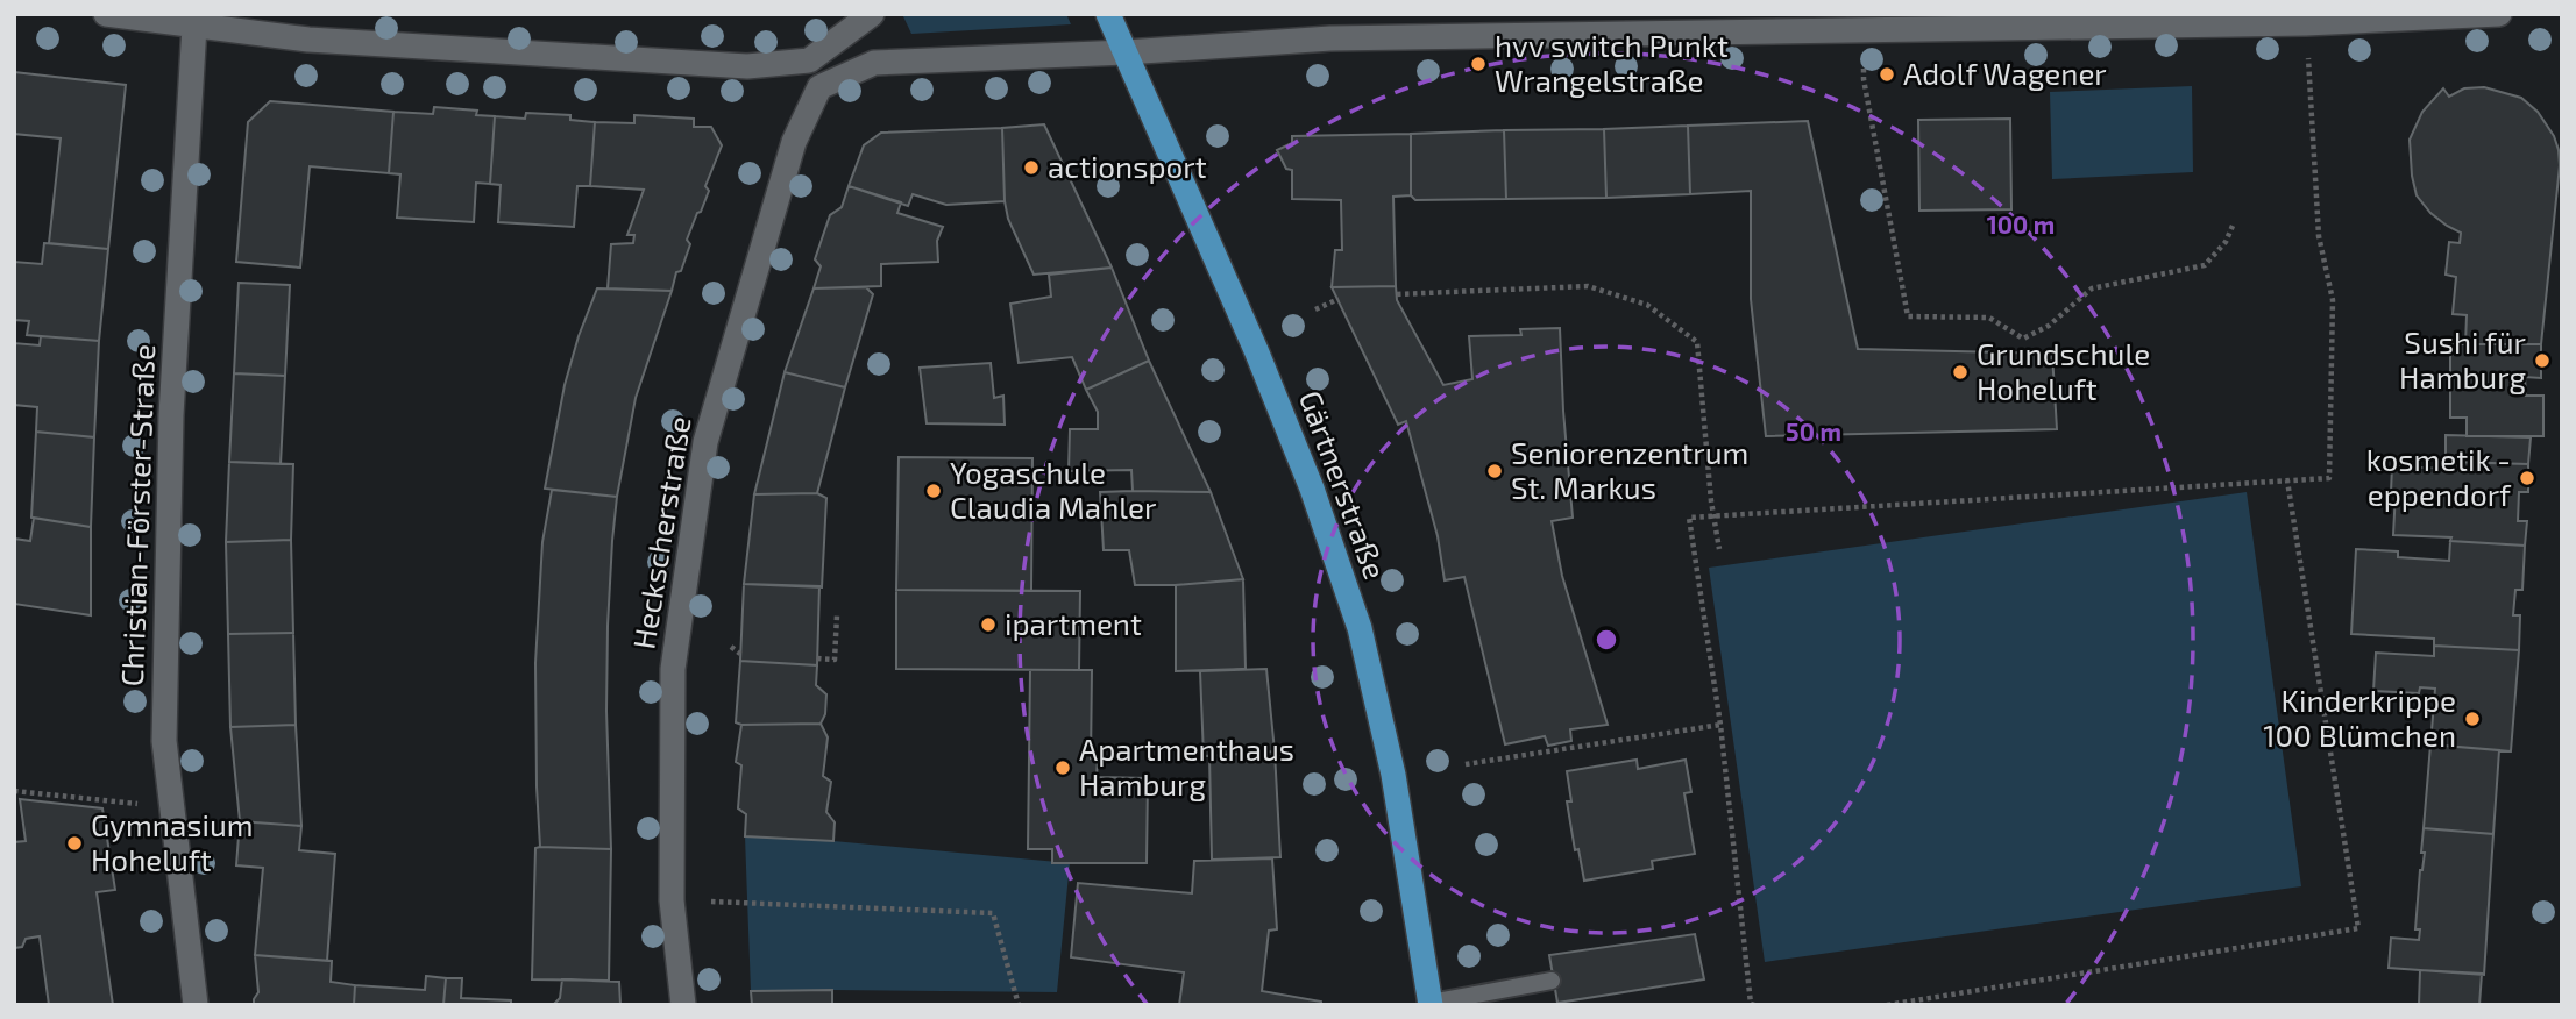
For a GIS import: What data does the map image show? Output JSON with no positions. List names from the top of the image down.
{
  "streets": {
    "main road": ["Gärtnerstraße"],
    "street": ["Christian-Förster-Straße", "Heckscherstraße"]
  },
  "places": [
    "hvv switch Punkt Wrangelstraße",
    "Adolf Wagener",
    "actionsport",
    "Sushi für Hamburg",
    "Grundschule Hoheluft",
    "Seniorenzentrum St. Markus",
    "kosmetik - eppendorf",
    "Yogaschule Claudia Mahler",
    "ipartment",
    "Kinderkrippe 100 Blümchen",
    "Apartmenthaus Hamburg",
    "Gymnasium Hoheluft"
  ],
  "rings": ["100 m", "50 m"]
}
